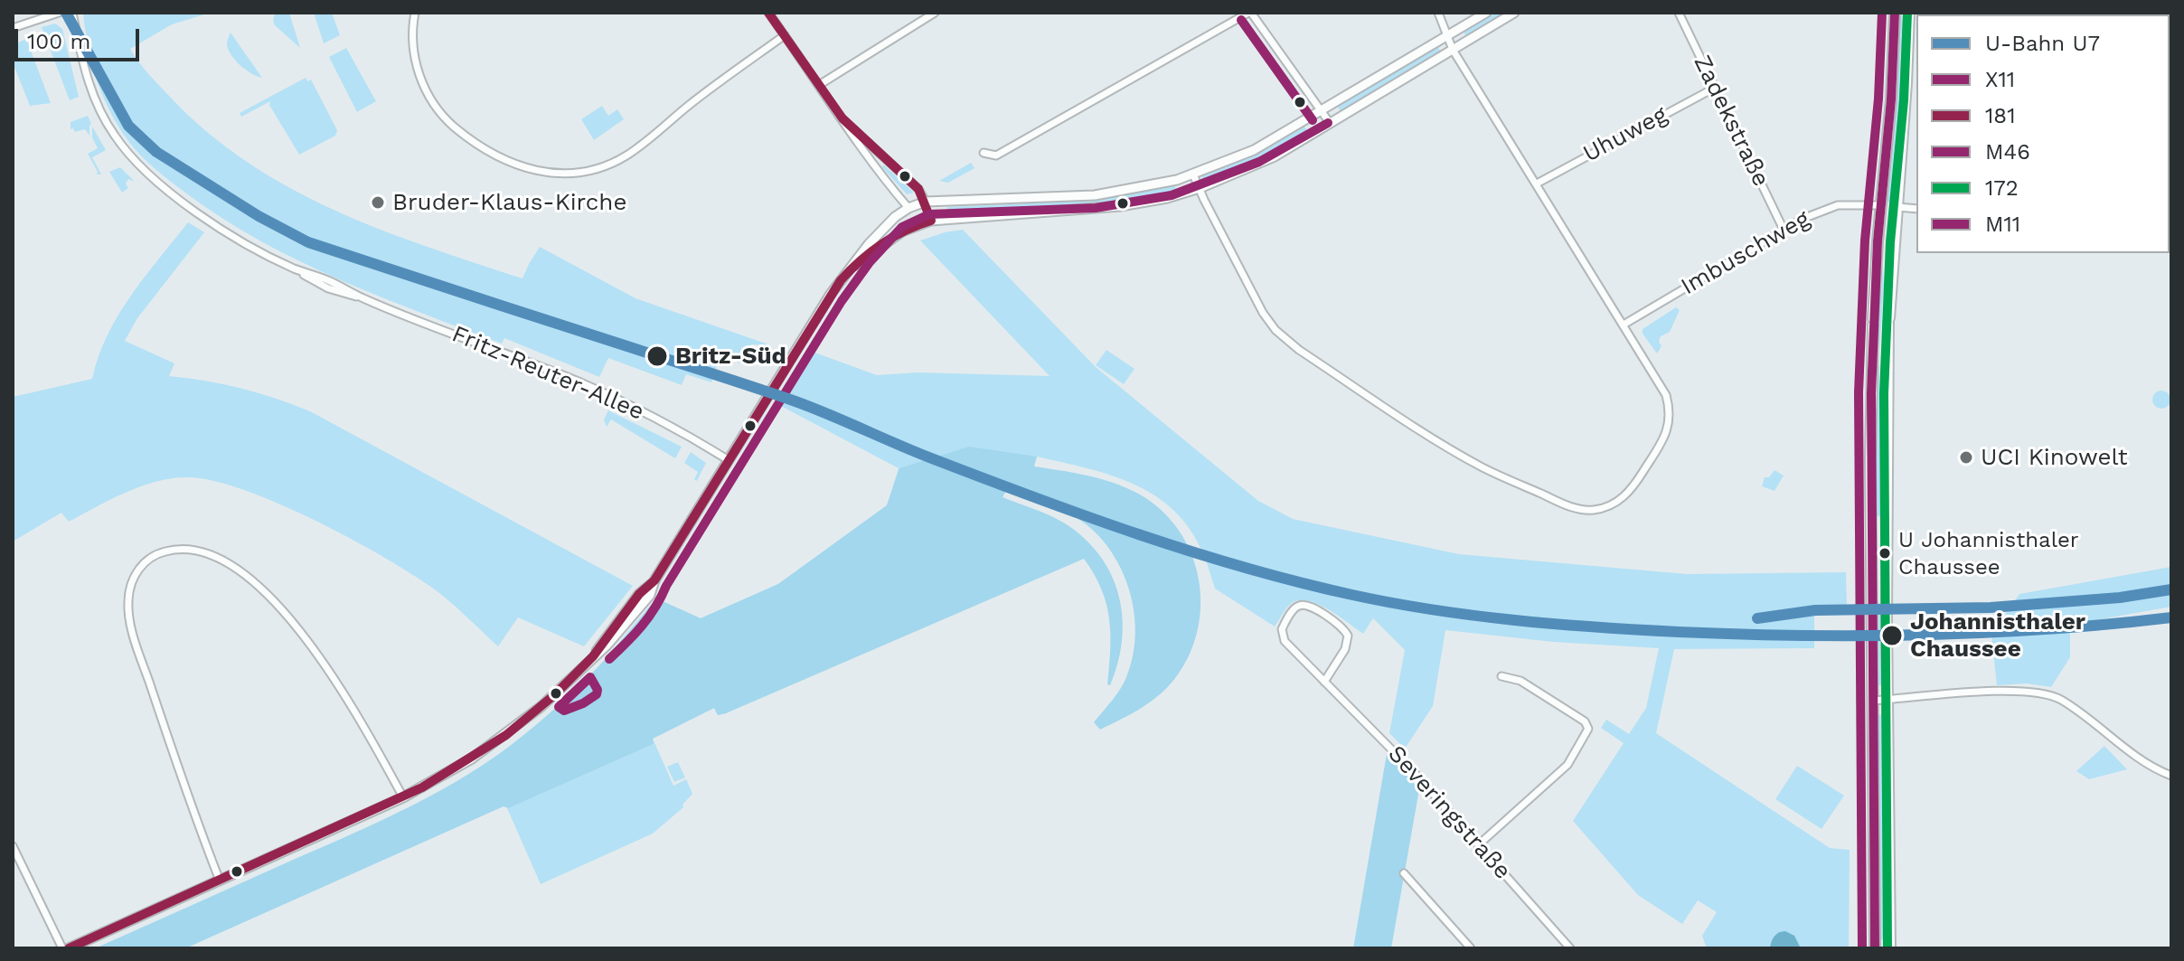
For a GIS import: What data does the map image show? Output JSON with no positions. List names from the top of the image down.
{
  "streets": {
    "main road": ["Imbuschweg"],
    "street": [
      "Zadekstraße",
      "Uhuweg",
      "Fritz-Reuter-Allee",
      "Severingstraße"
    ]
  },
  "crossings": [
    ["Zadekstraße", "Uhuweg"],
    ["Zadekstraße", "Imbuschweg"]
  ],
  "places": [
    "Bruder-Klaus-Kirche",
    "Britz-Süd",
    "UCI Kinowelt",
    "U Johannisthaler Chaussee",
    "Johannisthaler Chaussee"
  ],
  "lines": [
    "metro line U7",
    "transit line X11",
    "transit line 181",
    "transit line M11",
    "transit line 172",
    "transit line M46"
  ],
  "legend": [
    "U-Bahn U7",
    "X11",
    "181",
    "M46",
    "172",
    "M11"
  ],
  "scale_bar": "100 m"
}
